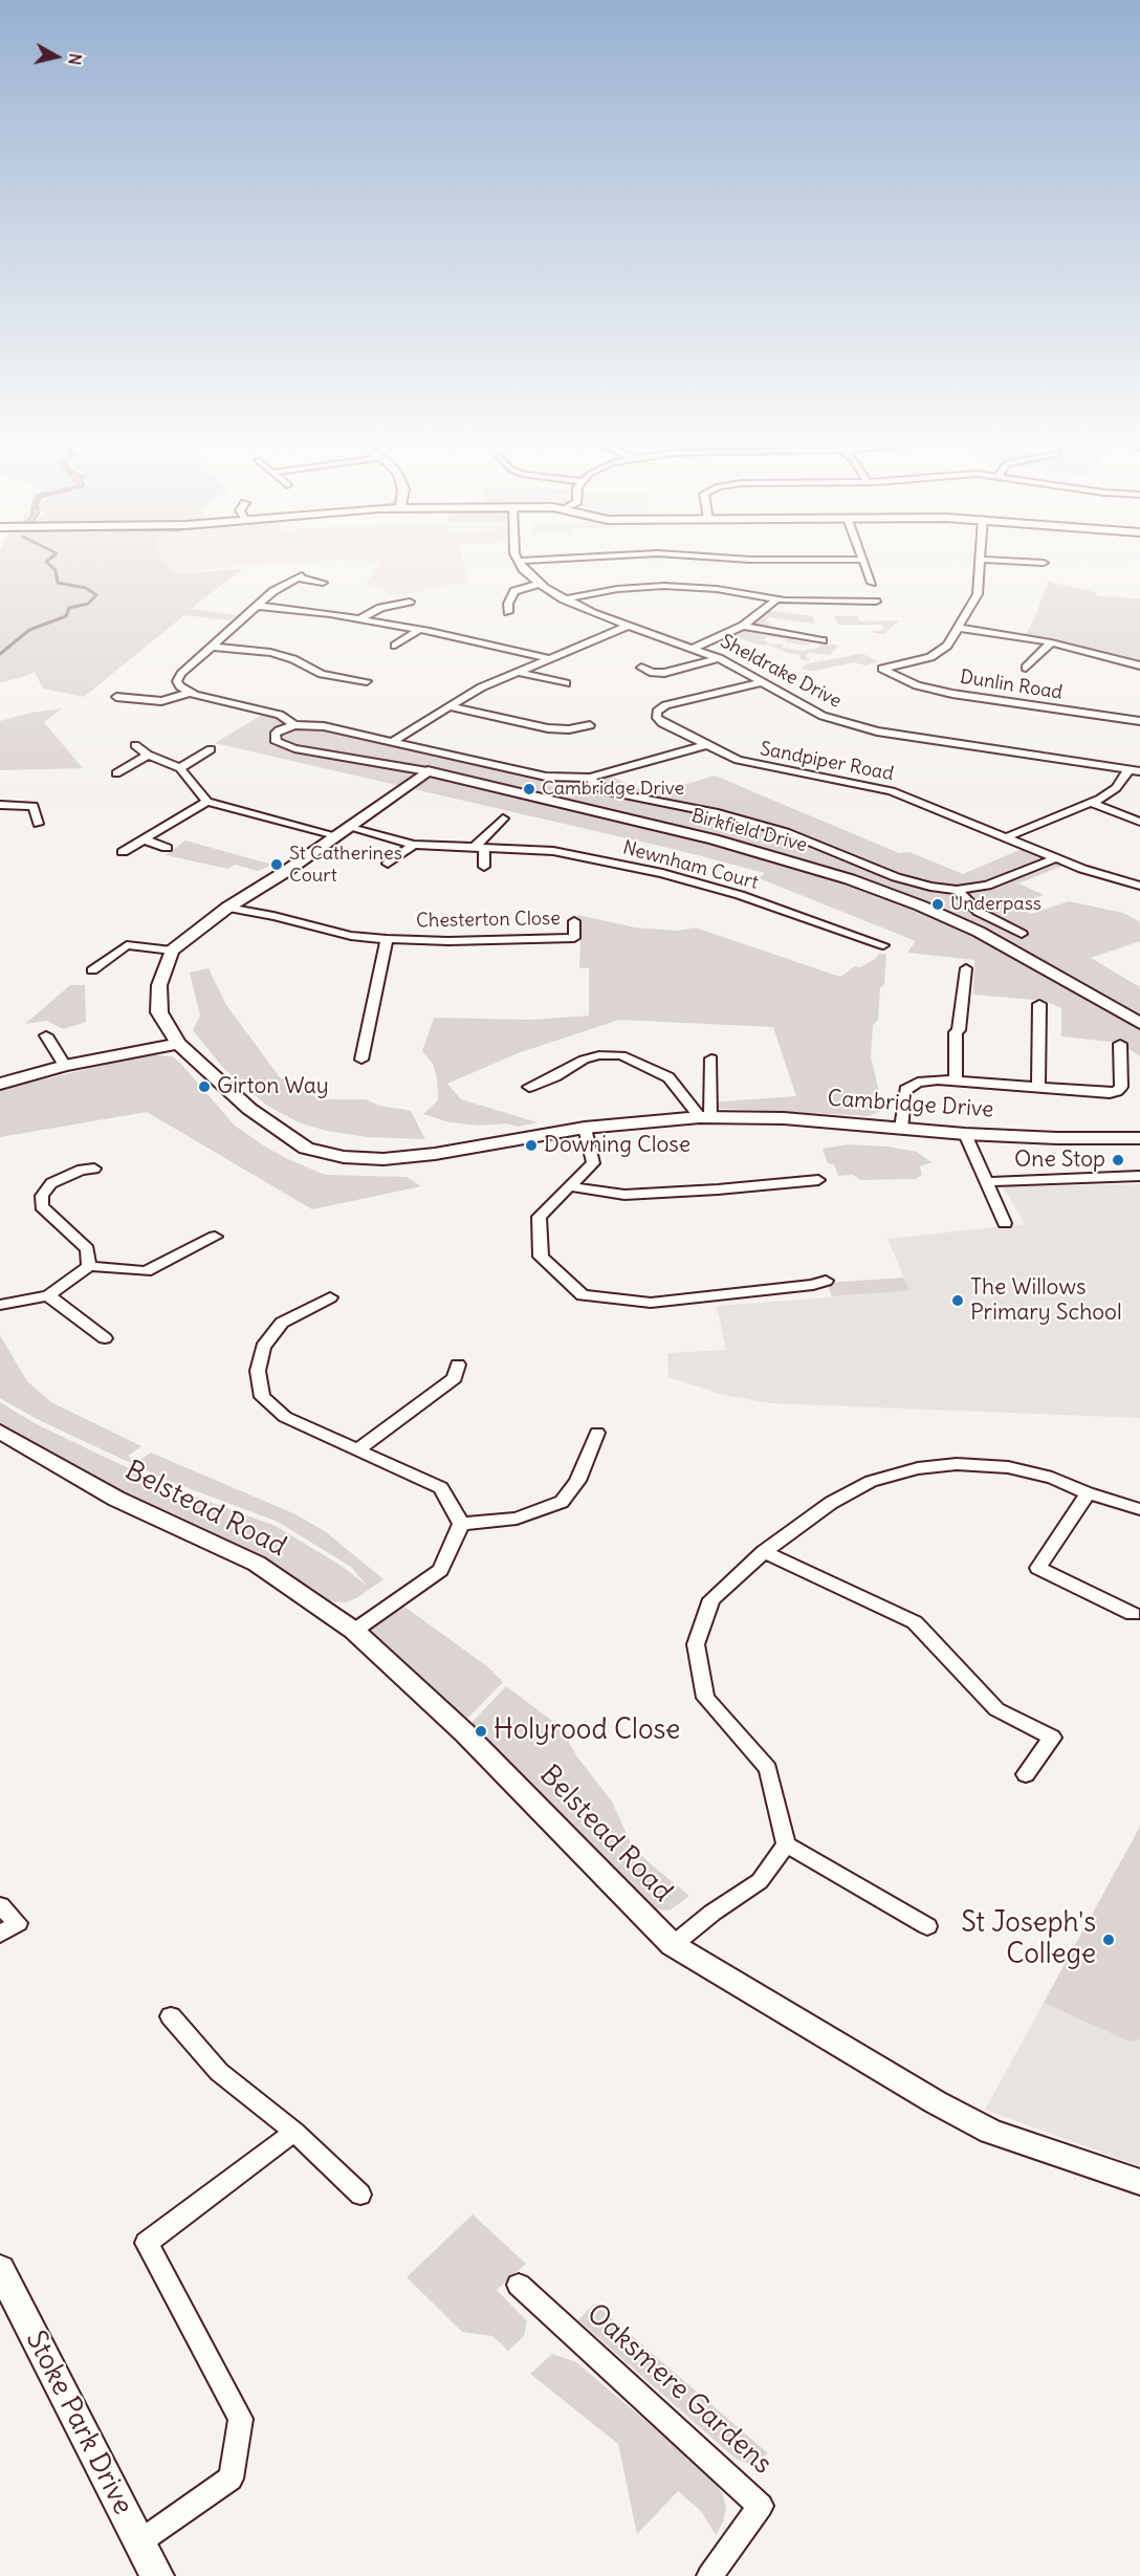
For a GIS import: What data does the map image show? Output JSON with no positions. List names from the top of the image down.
{
  "streets": {
    "street": [
      "Sheldrake Drive",
      "Dunlin Road",
      "Sandpiper Road",
      "Birkfield Drive",
      "Newnham Court",
      "Chesterton Close",
      "Cambridge Drive",
      "Belstead Road",
      "Oaksmere Gardens",
      "Stoke Park Drive"
    ]
  },
  "crossings": [
    ["Sheldrake Drive", "Sandpiper Road"],
    ["Sandpiper Road", "Birkfield Drive"]
  ],
  "places": [
    "Cambridge Drive",
    "St Catherines Court",
    "Underpass",
    "Girton Way",
    "Downing Close",
    "One Stop",
    "The Willows Primary School",
    "Holyrood Close",
    "St Joseph's College"
  ],
  "north": "right"
}
